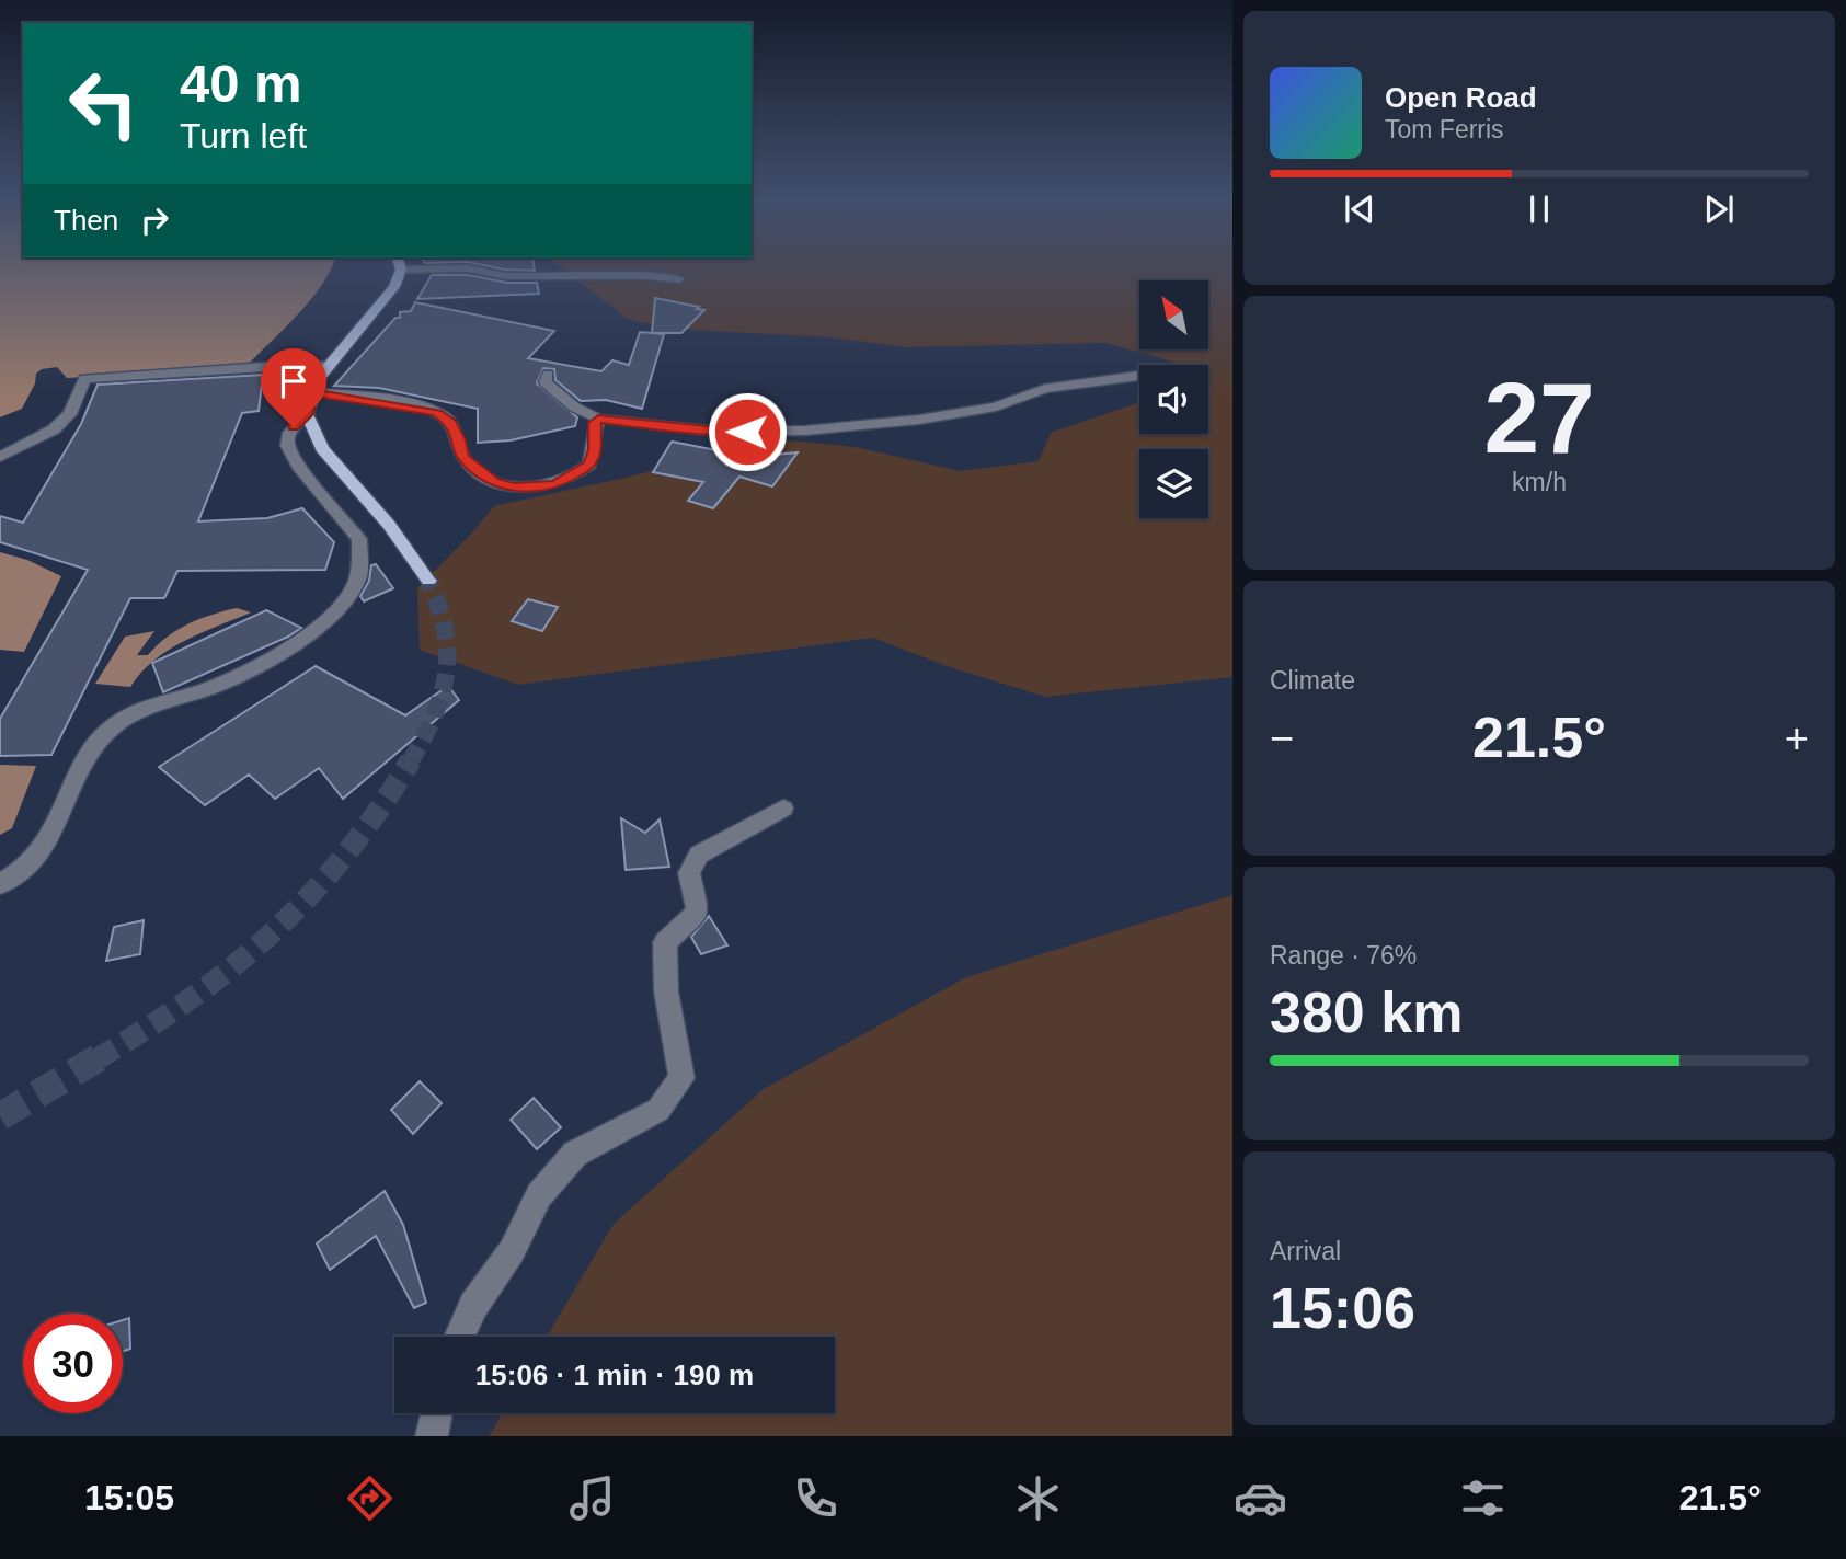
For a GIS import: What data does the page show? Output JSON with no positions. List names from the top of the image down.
{
  "north": "top left",
  "page": {
    "turn": ["40 m", "Turn left"],
    "song": ["Open Road", "Tom Ferris"],
    "then": "Then",
    "tile": [
      ["27", "km/h"],
      "Climate",
      ["Range · 76%", "380 km"],
      ["Arrival", "15:06"]
    ],
    "heat": ["−", "21.5°", "+"],
    "limit": "30",
    "trip": "15:06 · 1 min · 190 m",
    "tabs": ["15:05", "21.5°"]
  }
}
